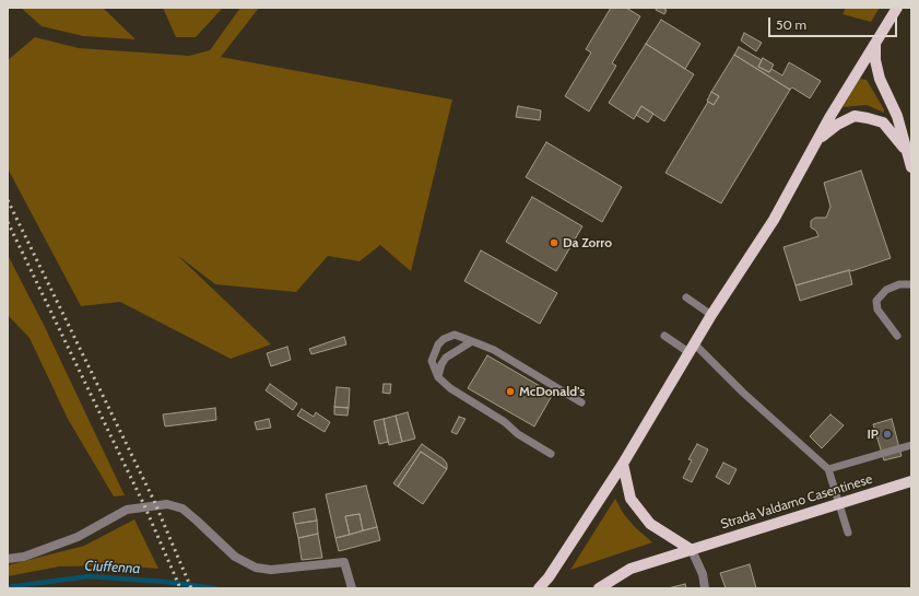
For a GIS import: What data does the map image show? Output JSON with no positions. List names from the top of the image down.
{
  "streets": {
    "main road": ["Strada Valdarno Casentinese"]
  },
  "water": ["Ciuffenna"],
  "places": ["Da Zorro", "McDonald's", "IP"],
  "scale_bar": "50 m"
}
